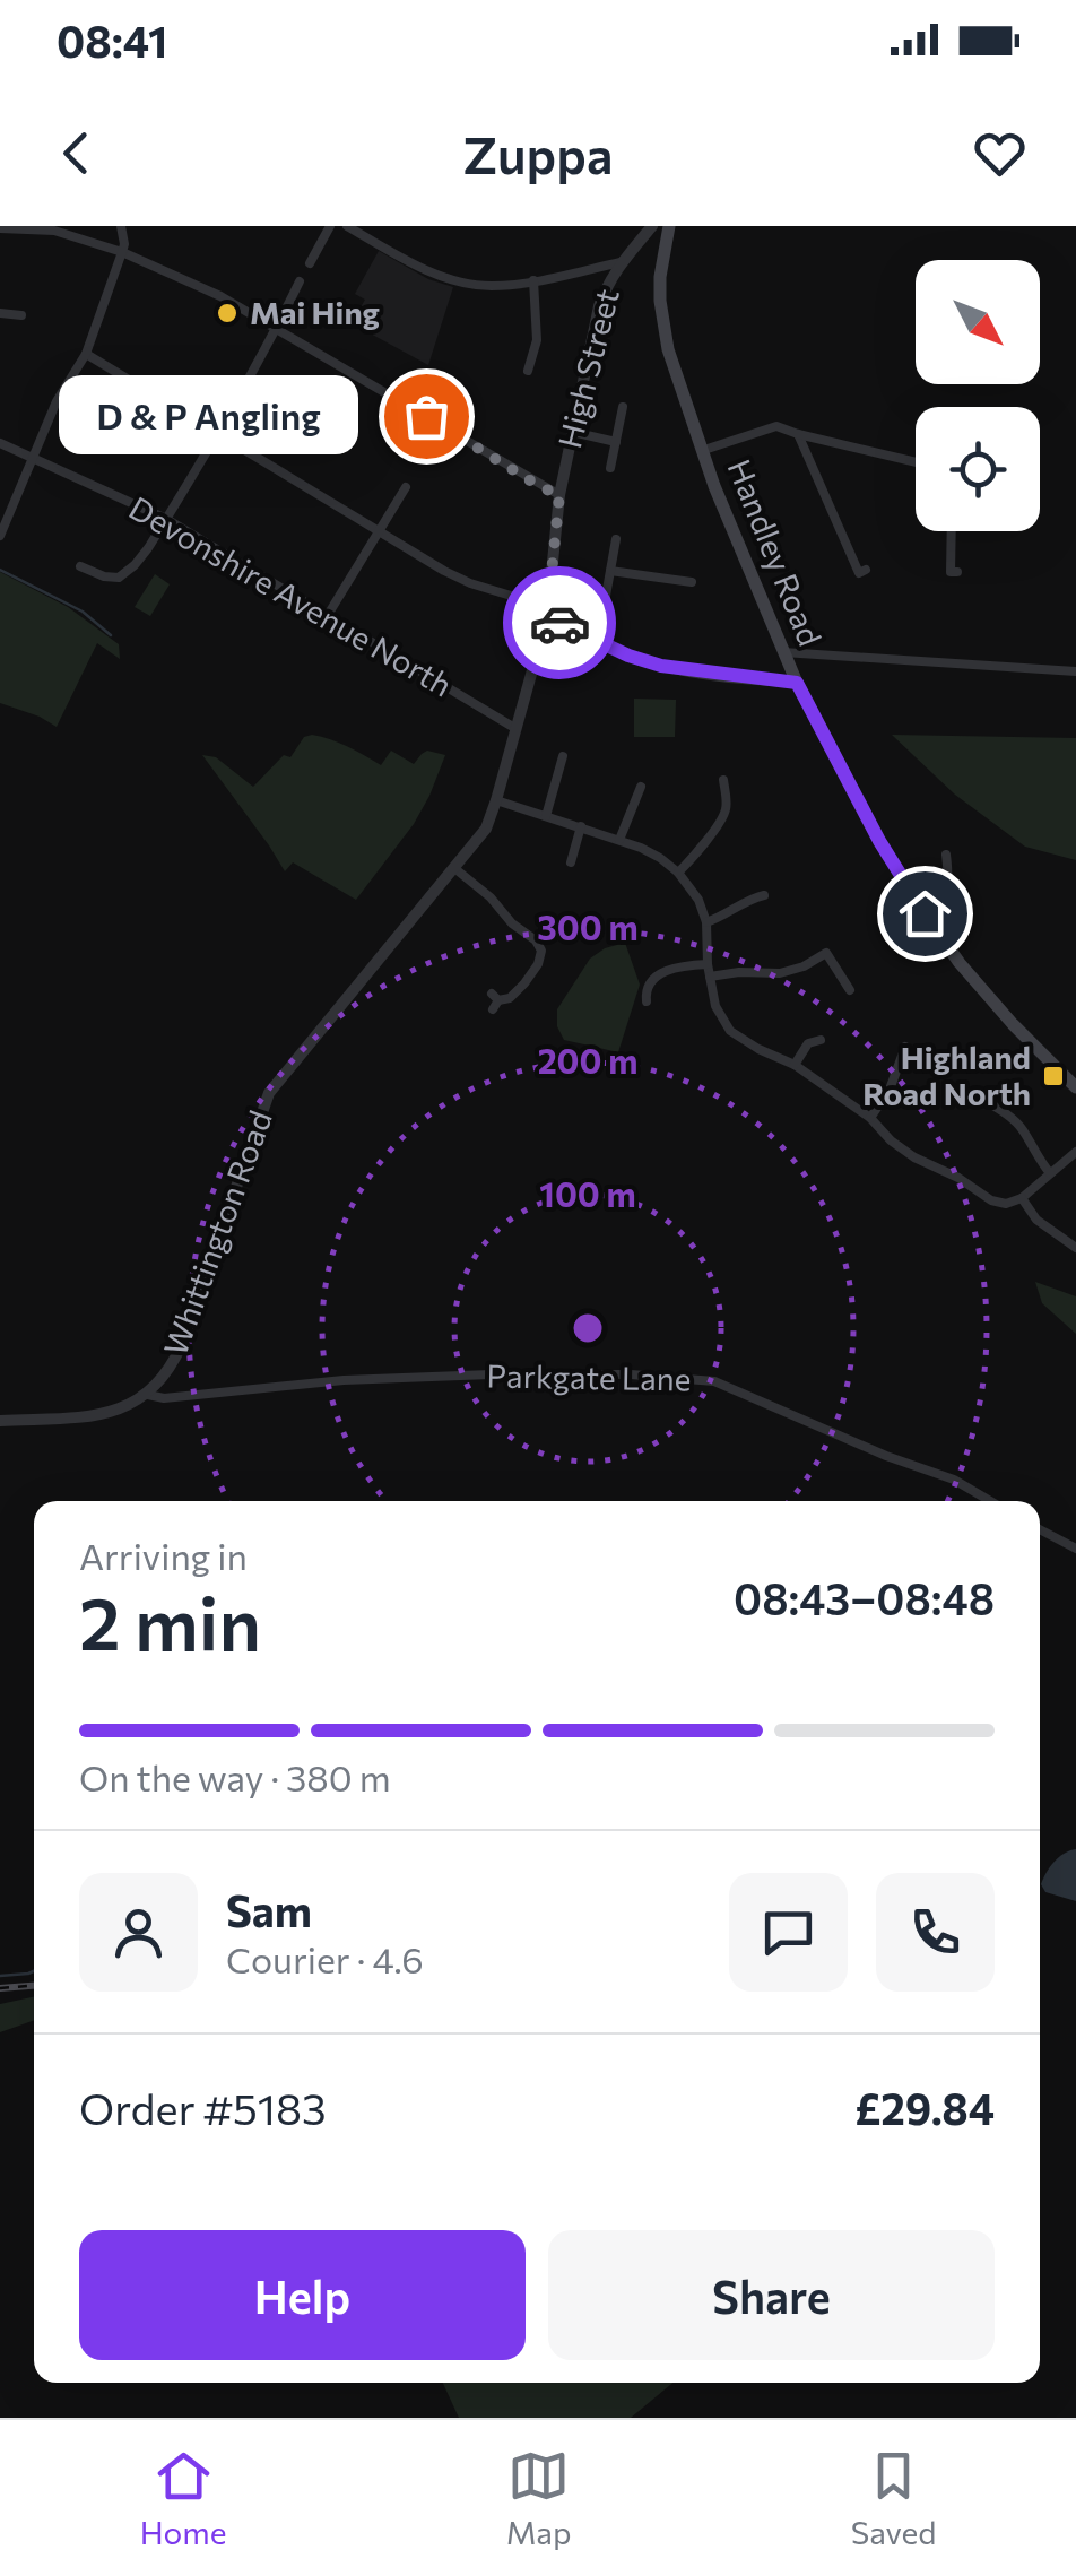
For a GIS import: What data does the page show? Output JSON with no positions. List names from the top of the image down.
{
  "streets": {
    "main road": ["Handley Road"],
    "street": [
      "High Street",
      "Devonshire Avenue North",
      "Whittington Road",
      "Parkgate Lane"
    ]
  },
  "crossings": [
    ["High Street", "Devonshire Avenue North"],
    ["High Street", "Whittington Road"],
    ["Whittington Road", "Parkgate Lane"]
  ],
  "places": {
    "other": ["Mai Hing", "D & P Angling"],
    "transit": ["Highland Road North"]
  },
  "north": "bottom right",
  "page": {
    "status": "08:41",
    "header": "Zuppa",
    "bubble": "D & P Angling",
    "heading": ["2 min", "Arriving in", "08:43–08:48"],
    "panel": [
      "Sam",
      "Courier · 4.6",
      "Order #5183",
      "£29.84"
    ],
    "bar": "On the way · 380 m",
    "buttons": ["Help", "Share"],
    "tabs": ["Home", "Map", "Saved"]
  },
  "rings": ["300 m", "200 m", "100 m"]
}
